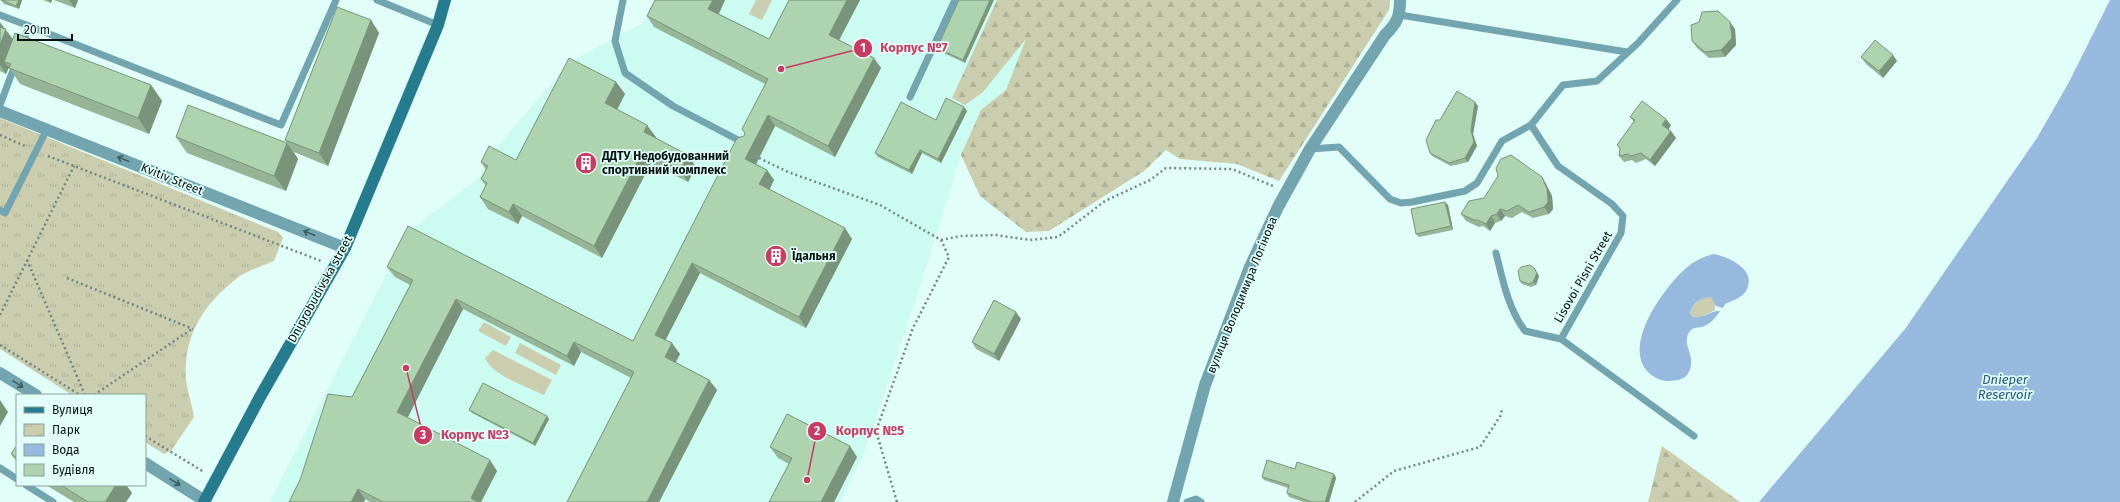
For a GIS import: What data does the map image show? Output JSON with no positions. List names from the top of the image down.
{
  "streets": {
    "street": ["Kvitiv Street", "Dniprobudivska street", "вулиця Володимира Логінова"],
    "lane": ["Lisovoi Pisni Street"]
  },
  "crossings": [
    ["Kvitiv Street", "Dniprobudivska street"]
  ],
  "one_way": ["Kvitiv Street"],
  "water": ["Dnieper Reservoir"],
  "places": {
    "other": ["Корпус №7", "Корпус №3", "Корпус №5"],
    "building": ["ДДТУ Недобудованний спортивний комплекс", "Їдальня"]
  },
  "legend": [
    "Вулиця",
    "Парк",
    "Вода",
    "Будівля"
  ],
  "scale_bar": "20 m"
}
